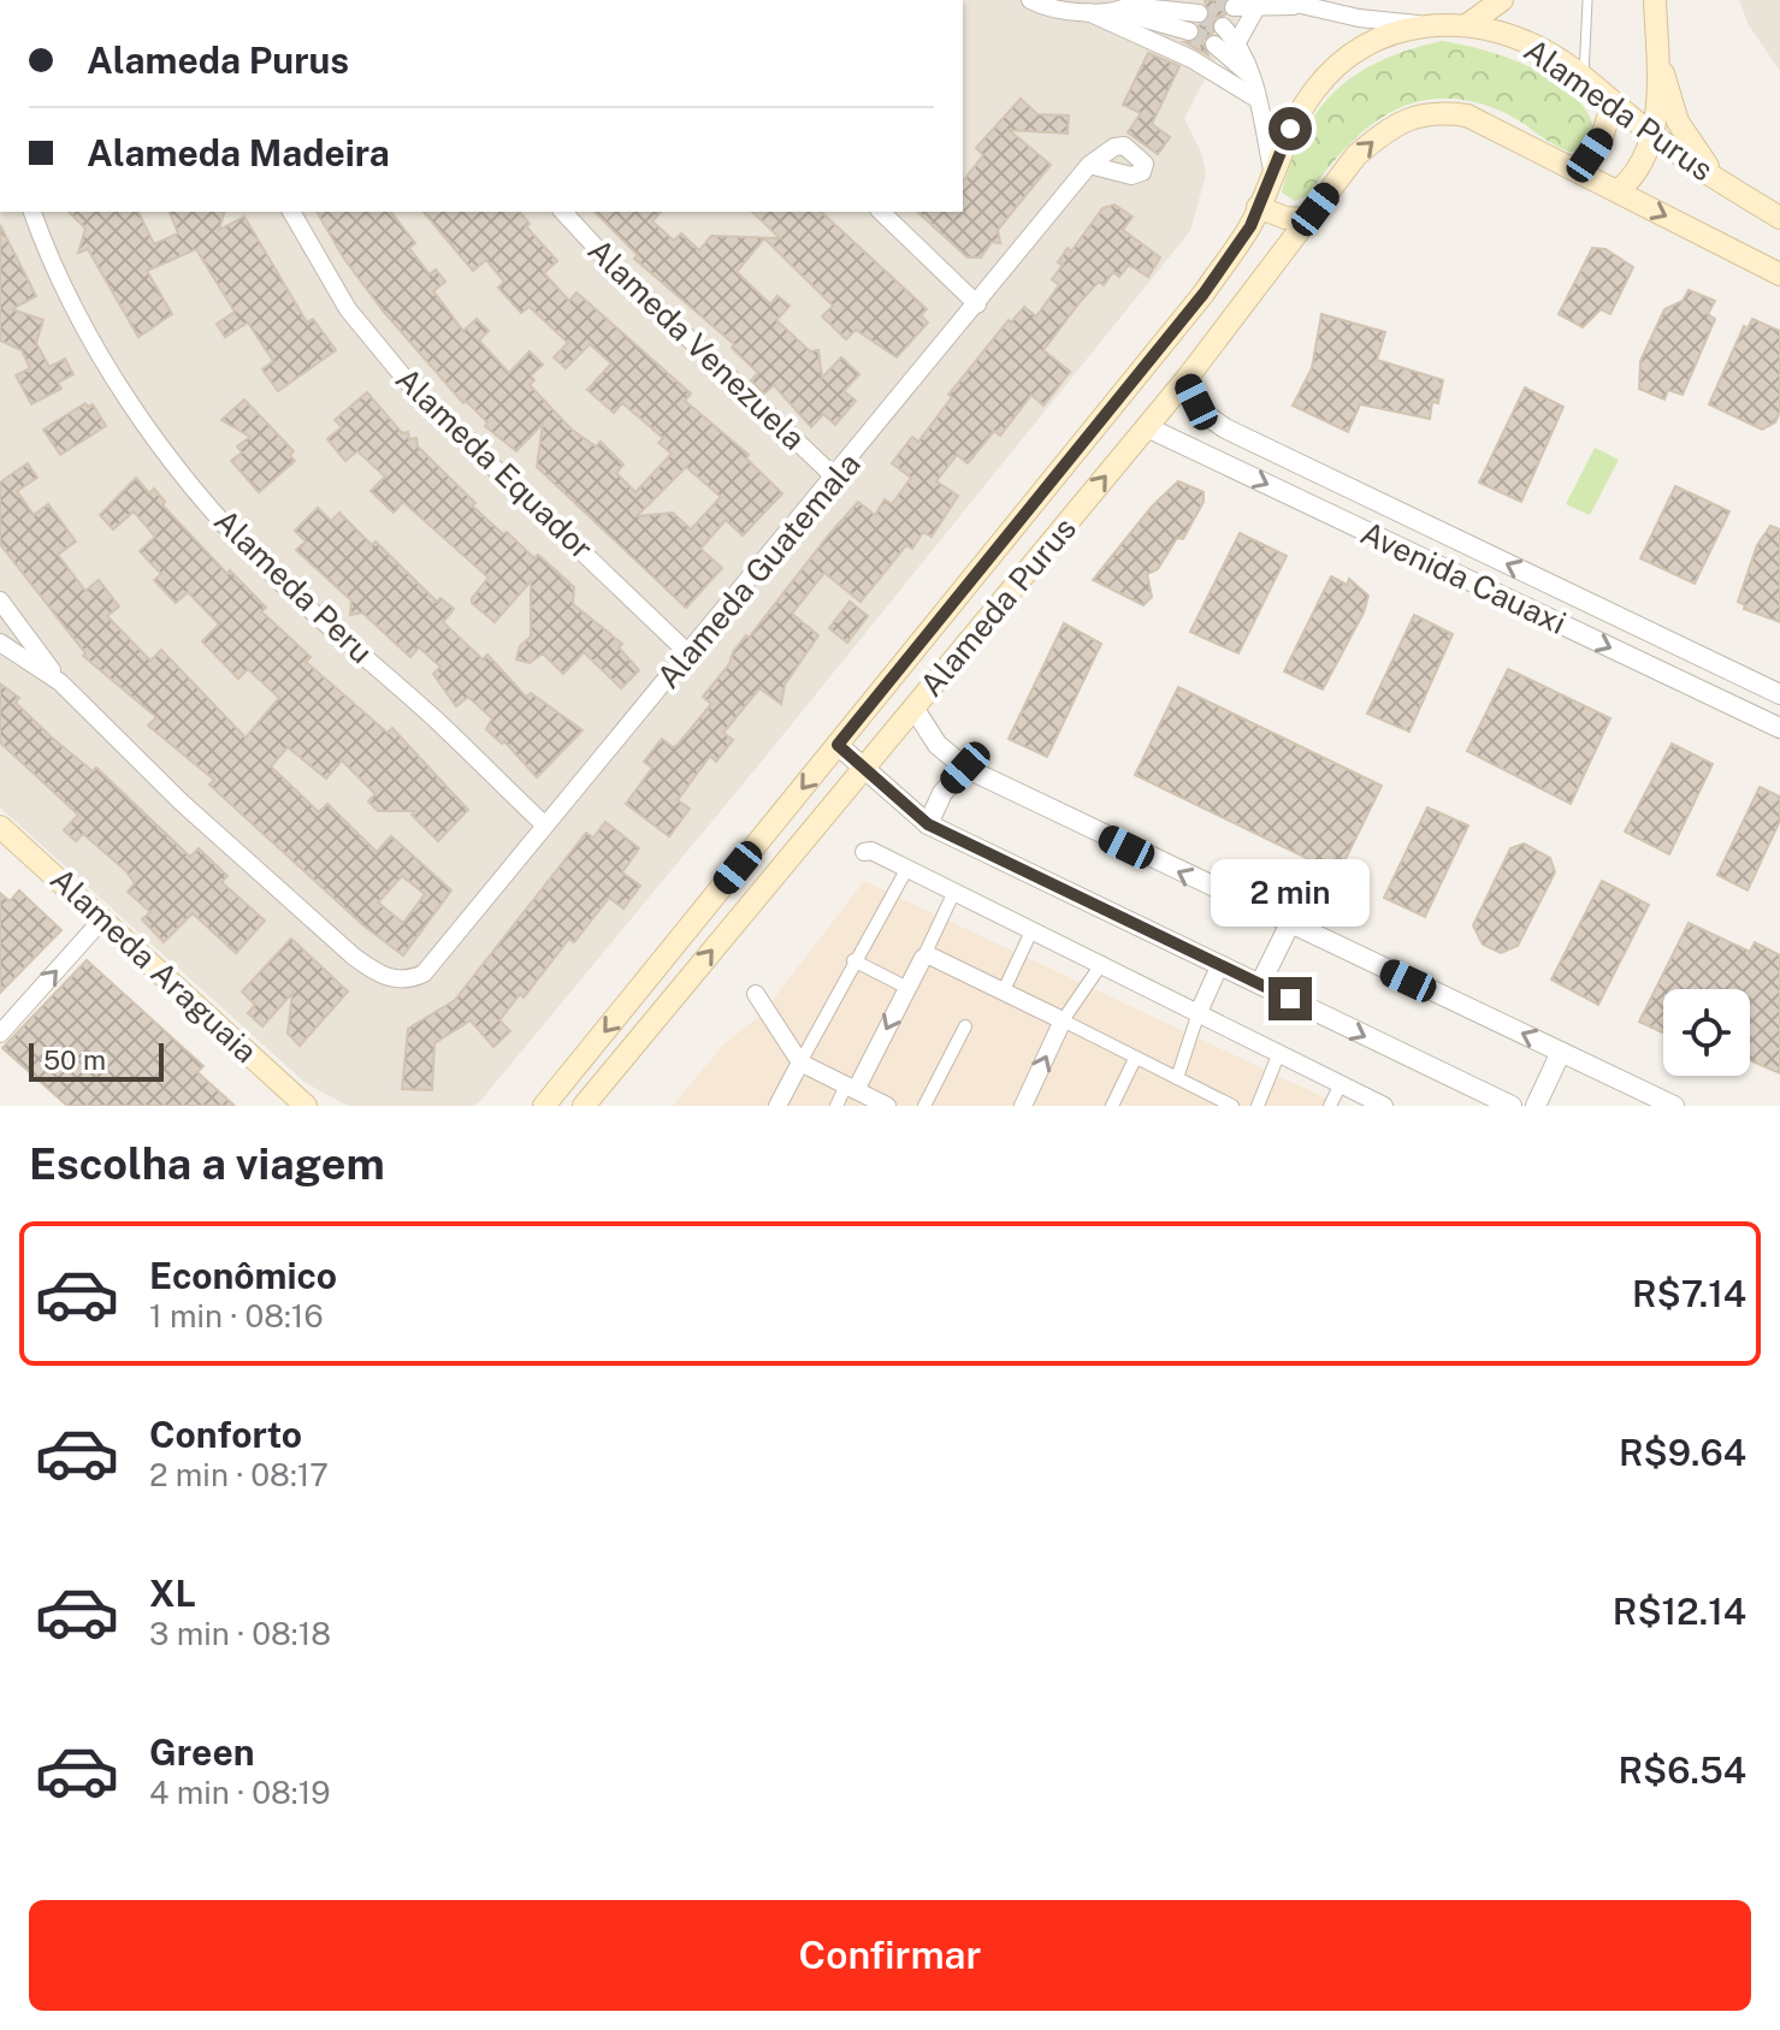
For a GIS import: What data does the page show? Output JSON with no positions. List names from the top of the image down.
{
  "streets": {
    "main road": ["Alameda Purus", "Alameda Araguaia"],
    "street": [
      "Alameda Venezuela",
      "Alameda Equador",
      "Alameda Guatemala",
      "Avenida Cauaxi",
      "Alameda Peru"
    ]
  },
  "crossings": [
    ["Alameda Purus", "Avenida Cauaxi"],
    ["Alameda Venezuela", "Alameda Guatemala"],
    ["Alameda Equador", "Alameda Guatemala"],
    ["Alameda Guatemala", "Alameda Peru"]
  ],
  "scale_bar": "50 m",
  "page": {
    "banner": ["Alameda Purus", "Alameda Madeira"],
    "bubble": "2 min",
    "scale": "50 m",
    "heading": "Escolha a viagem",
    "list": [
      {
        "name": "Econômico",
        "note": "1 min · 08:16",
        "value": "R$7.14"
      },
      {
        "name": "Conforto",
        "note": "2 min · 08:17",
        "value": "R$9.64"
      },
      {
        "name": "XL",
        "note": "3 min · 08:18",
        "value": "R$12.14"
      },
      {
        "name": "Green",
        "note": "4 min · 08:19",
        "value": "R$6.54"
      }
    ],
    "buttons": "Confirmar"
  }
}
